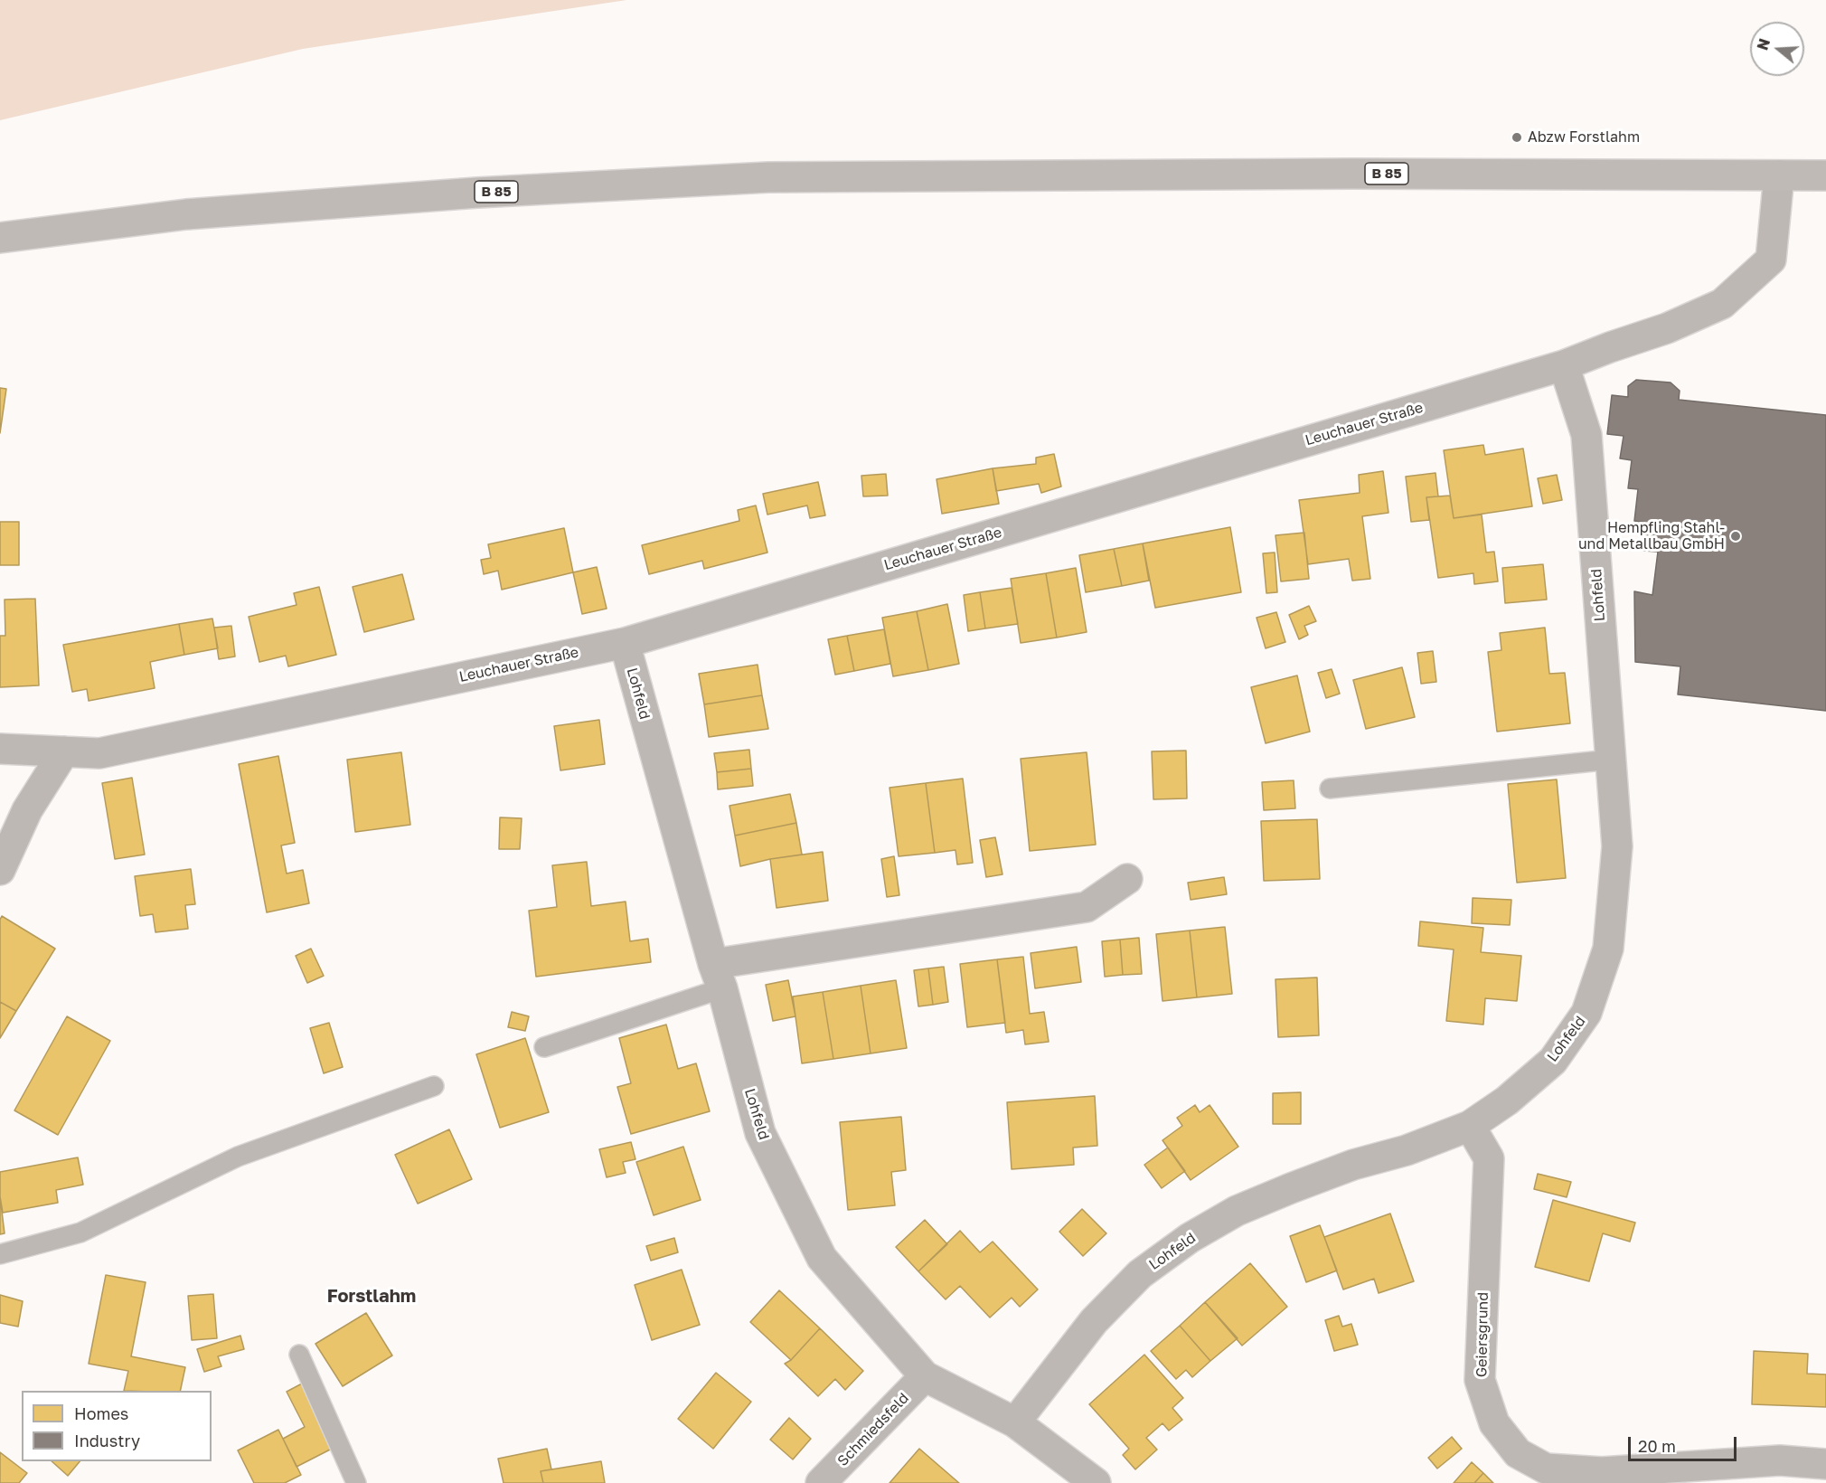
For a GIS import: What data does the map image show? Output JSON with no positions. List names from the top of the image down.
{
  "streets": {
    "main road": ["B 85"],
    "street": [
      "Leuchauer Straße",
      "Lohfeld",
      "Geiersgrund",
      "Schmiedsfeld"
    ]
  },
  "crossings": [
    ["B 85", "Leuchauer Straße"],
    ["Leuchauer Straße", "Lohfeld"],
    ["Lohfeld", "Geiersgrund"],
    ["Lohfeld", "Schmiedsfeld"]
  ],
  "districts": ["Forstlahm"],
  "places": ["Abzw Forstlahm", "Hempfling Stahl- und Metallbau GmbH"],
  "legend": ["Homes", "Industry"],
  "scale_bar": "20 m",
  "north": "left"
}
